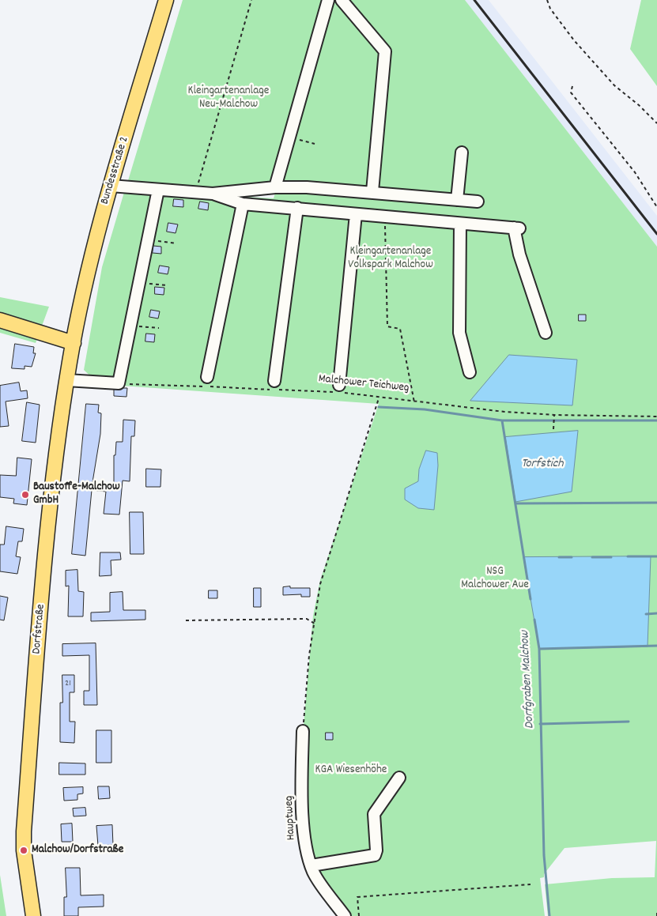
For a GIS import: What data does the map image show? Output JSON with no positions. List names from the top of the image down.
{
  "streets": {
    "main road": ["Bundesstraße 2", "Dorfstraße"],
    "lane": ["Hauptweg"],
    "path": ["Malchower Teichweg"]
  },
  "crossings": [
    ["Bundesstraße 2", "Dorfstraße"]
  ],
  "water": ["Torfstich", "Dorfgraben Malchow"],
  "parks": [
    "Kleingartenanlage Neu-Malchow",
    "Kleingartenanlage Volkspark Malchow",
    "NSG Malchower Aue",
    "KGA Wiesenhöhe"
  ],
  "places": ["Baustoffe-Malchow GmbH", "Malchow/Dorfstraße"],
  "house_numbers": ["21"]
}
